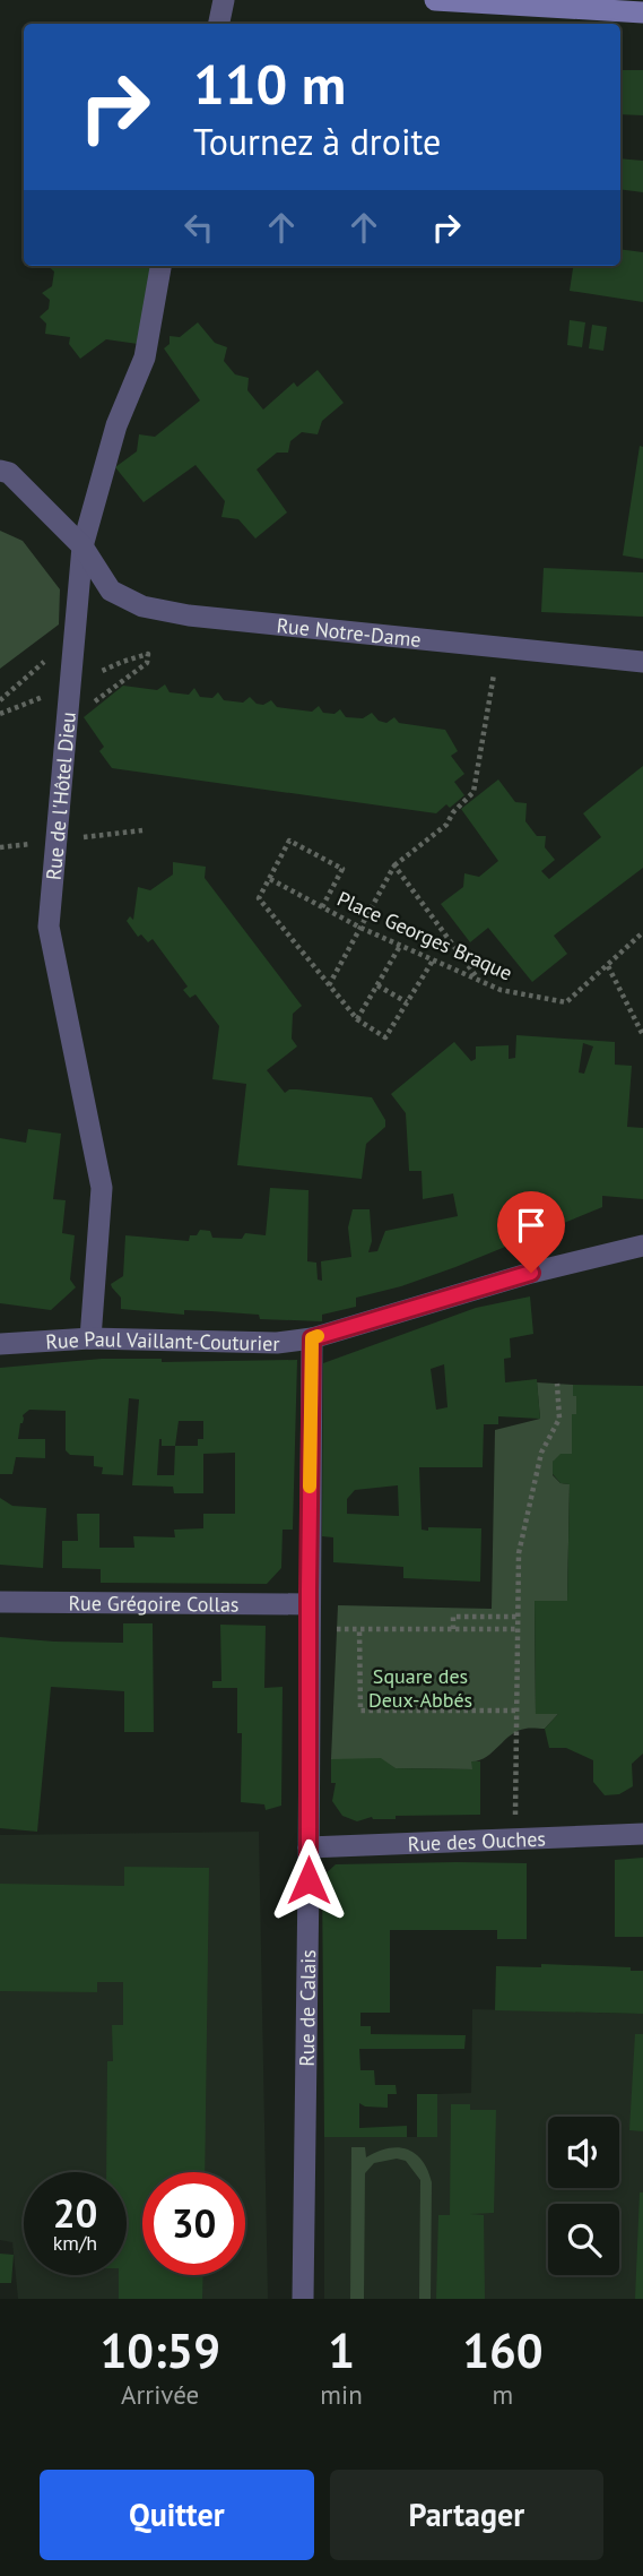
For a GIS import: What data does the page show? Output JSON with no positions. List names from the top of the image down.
{
  "streets": {
    "street": [
      "Rue Notre-Dame",
      "Rue de l'Hôtel Dieu",
      "Rue Paul Vaillant-Couturier",
      "Rue Grégoire Collas",
      "Rue des Ouches",
      "Rue de Calais"
    ],
    "path": ["Place Georges Braque"]
  },
  "crossings": [
    ["Rue Notre-Dame", "Rue de l'Hôtel Dieu"],
    ["Rue de l'Hôtel Dieu", "Rue Paul Vaillant-Couturier"],
    ["Rue Paul Vaillant-Couturier", "Rue de Calais"],
    ["Rue Grégoire Collas", "Rue de Calais"],
    ["Rue des Ouches", "Rue de Calais"]
  ],
  "parks": ["Square des Deux-Abbés"],
  "page": {
    "turn": ["110 m", "Tournez à droite"],
    "speed": "20 km/h",
    "limit": "30",
    "eta": [
      "10:59",
      "Arrivée",
      "1",
      "min",
      "160",
      "m"
    ],
    "buttons": ["Quitter", "Partager"]
  }
}
